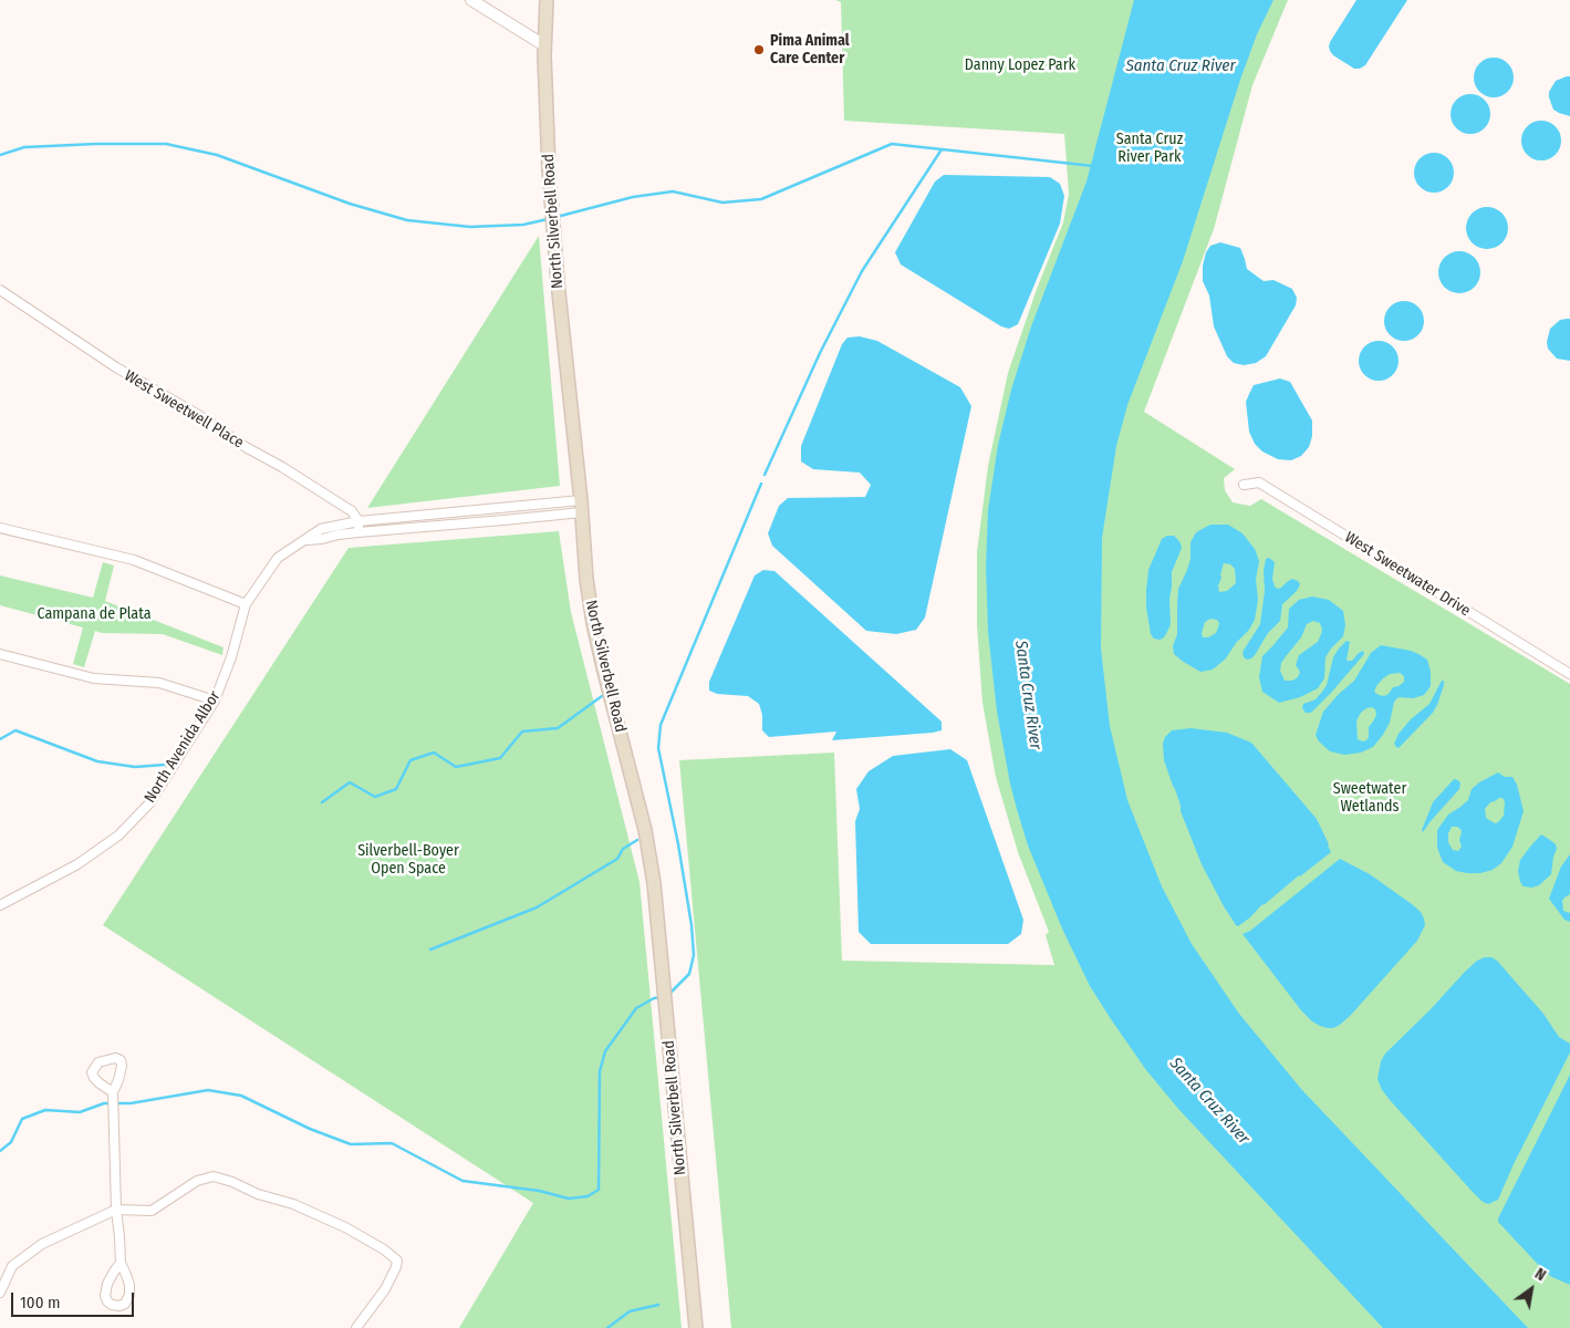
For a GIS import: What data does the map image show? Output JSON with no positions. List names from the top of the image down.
{
  "streets": {
    "main road": ["North Silverbell Road"],
    "street": ["West Sweetwell Place", "West Sweetwater Drive", "North Avenida Albor"]
  },
  "crossings": [
    ["North Silverbell Road", "North Avenida Albor"],
    ["West Sweetwell Place", "North Avenida Albor"]
  ],
  "water": ["Santa Cruz River"],
  "parks": [
    "Danny Lopez Park",
    "Santa Cruz River Park",
    "Campana de Plata",
    "Sweetwater Wetlands",
    "Silverbell-Boyer Open Space"
  ],
  "places": ["Pima Animal Care Center"],
  "scale_bar": "100 m",
  "north": "top right"
}
